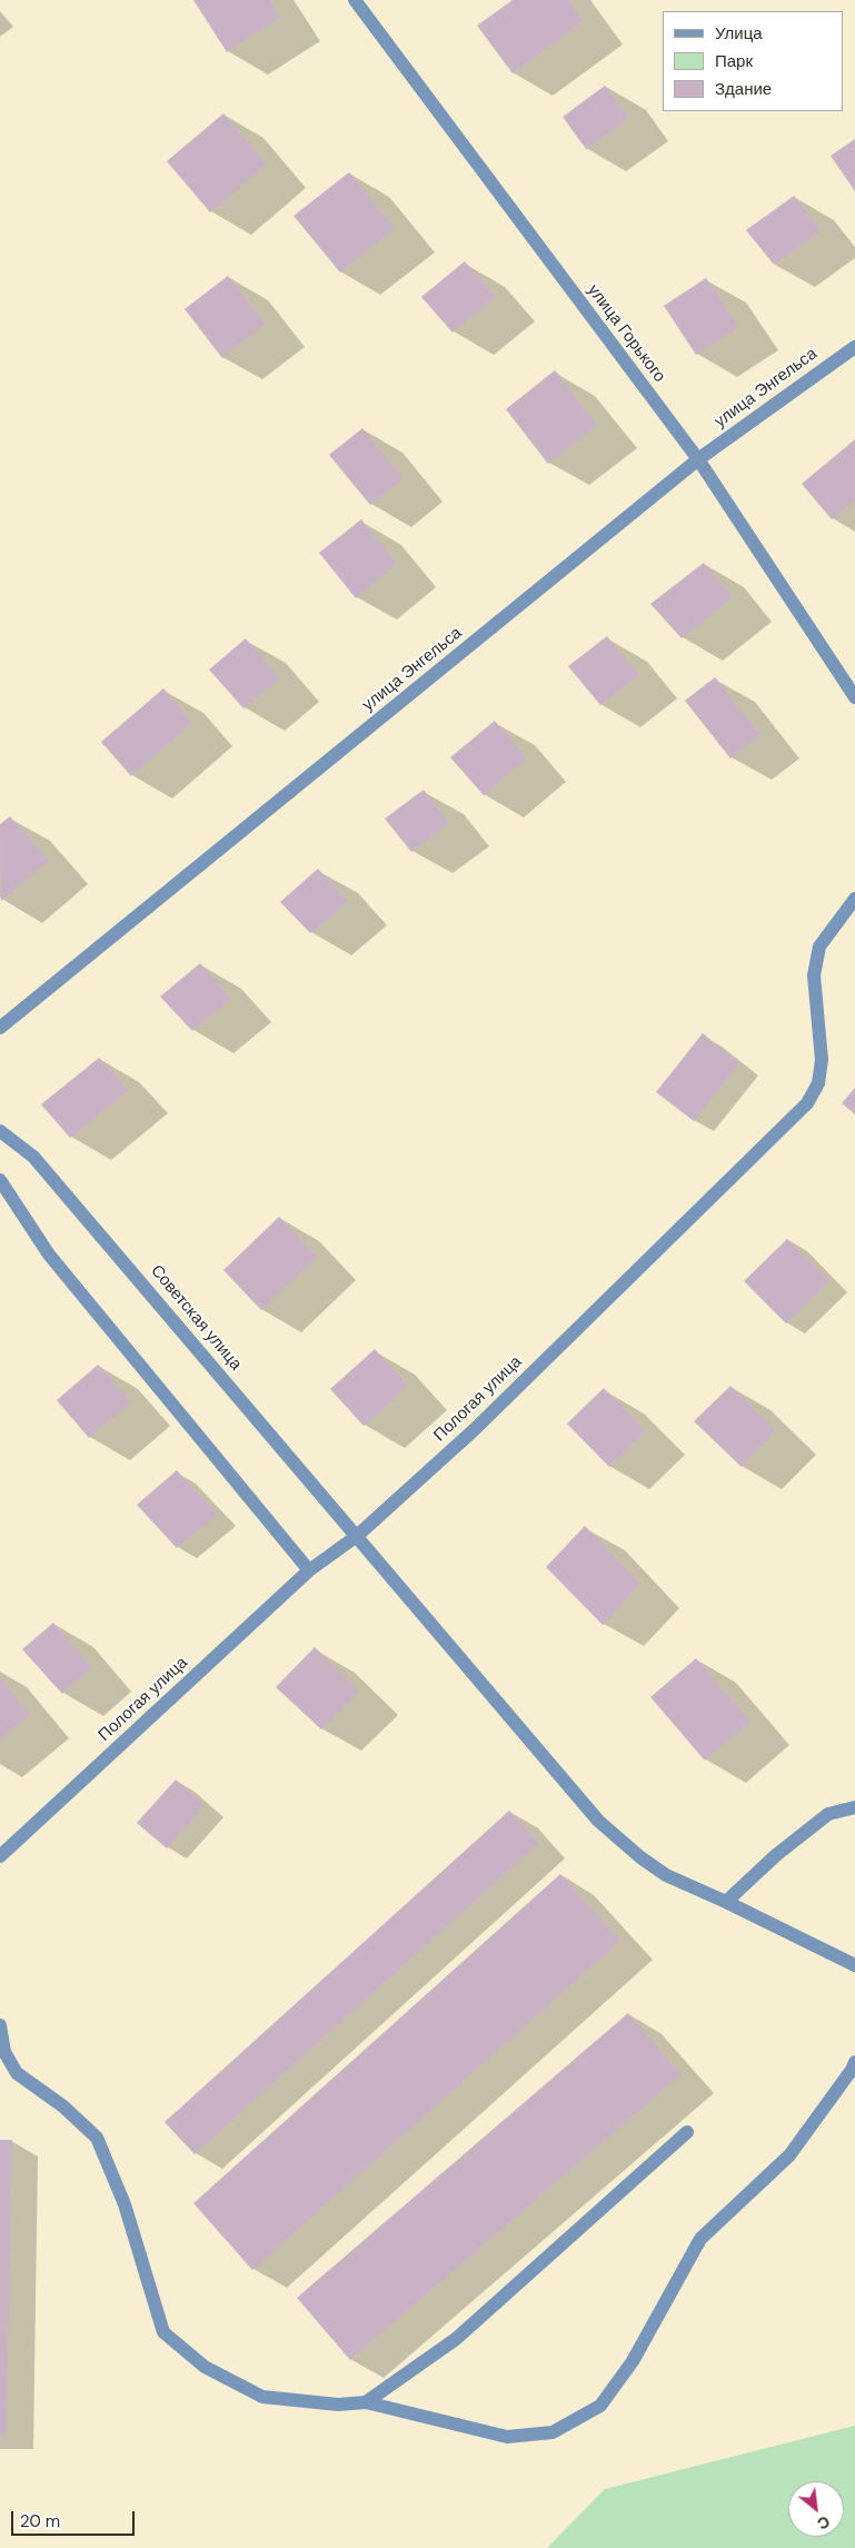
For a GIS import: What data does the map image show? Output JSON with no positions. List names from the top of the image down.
{
  "streets": {
    "street": [
      "улица Горького",
      "улица Энгельса",
      "Советская улица",
      "Пологая улица"
    ]
  },
  "crossings": [
    ["улица Горького", "улица Энгельса"],
    ["Советская улица", "Пологая улица"]
  ],
  "legend": ["Улица", "Парк", "Здание"],
  "scale_bar": "20 m",
  "north": "bottom right"
}
